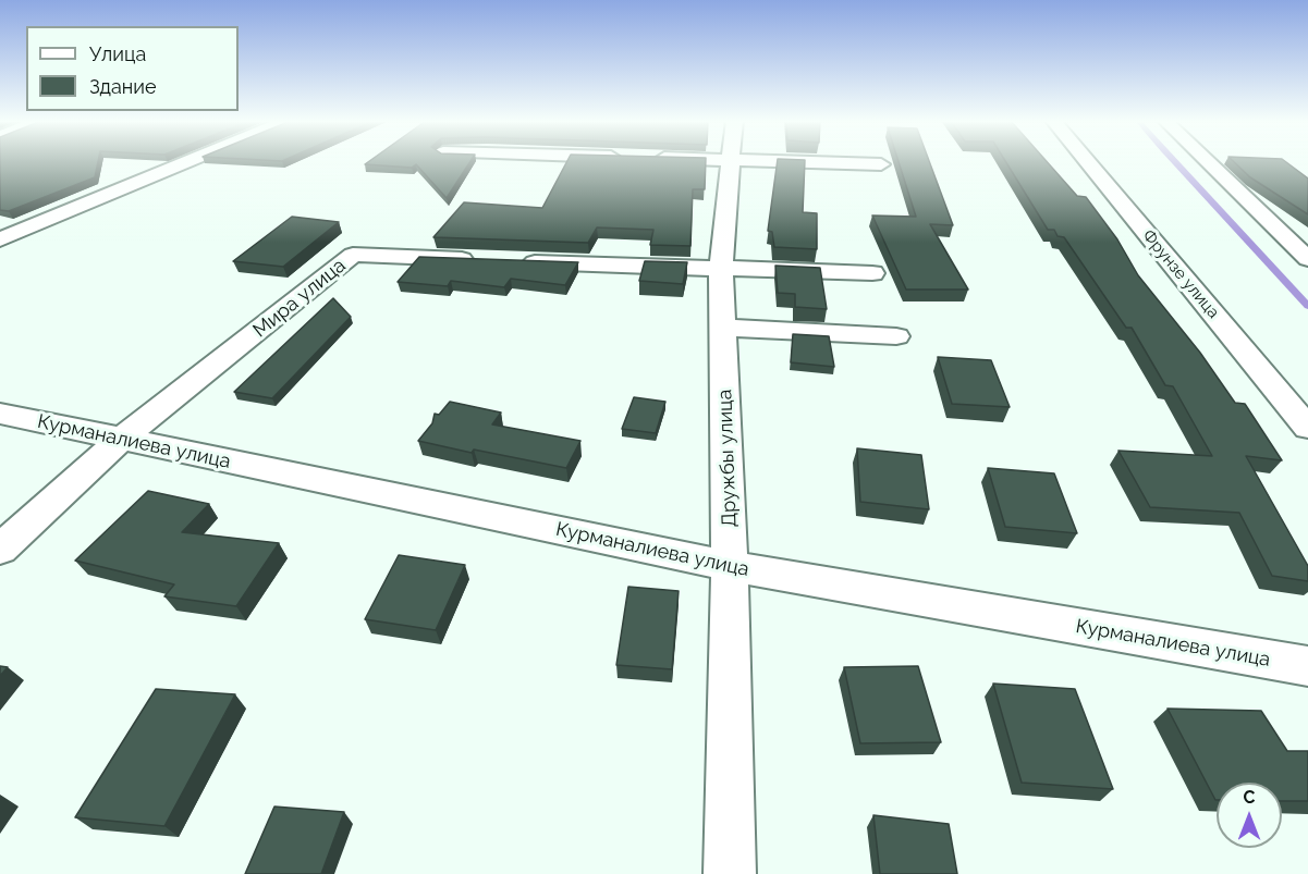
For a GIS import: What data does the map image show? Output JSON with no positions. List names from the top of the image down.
{
  "streets": {
    "street": [
      "Фрунзе улица",
      "Мира улица",
      "Курманалиева улица",
      "Дружбы улица"
    ]
  },
  "crossings": [
    ["Мира улица", "Курманалиева улица"],
    ["Мира улица", "Дружбы улица"],
    ["Курманалиева улица", "Дружбы улица"]
  ],
  "legend": ["Улица", "Здание"],
  "north": "top"
}
